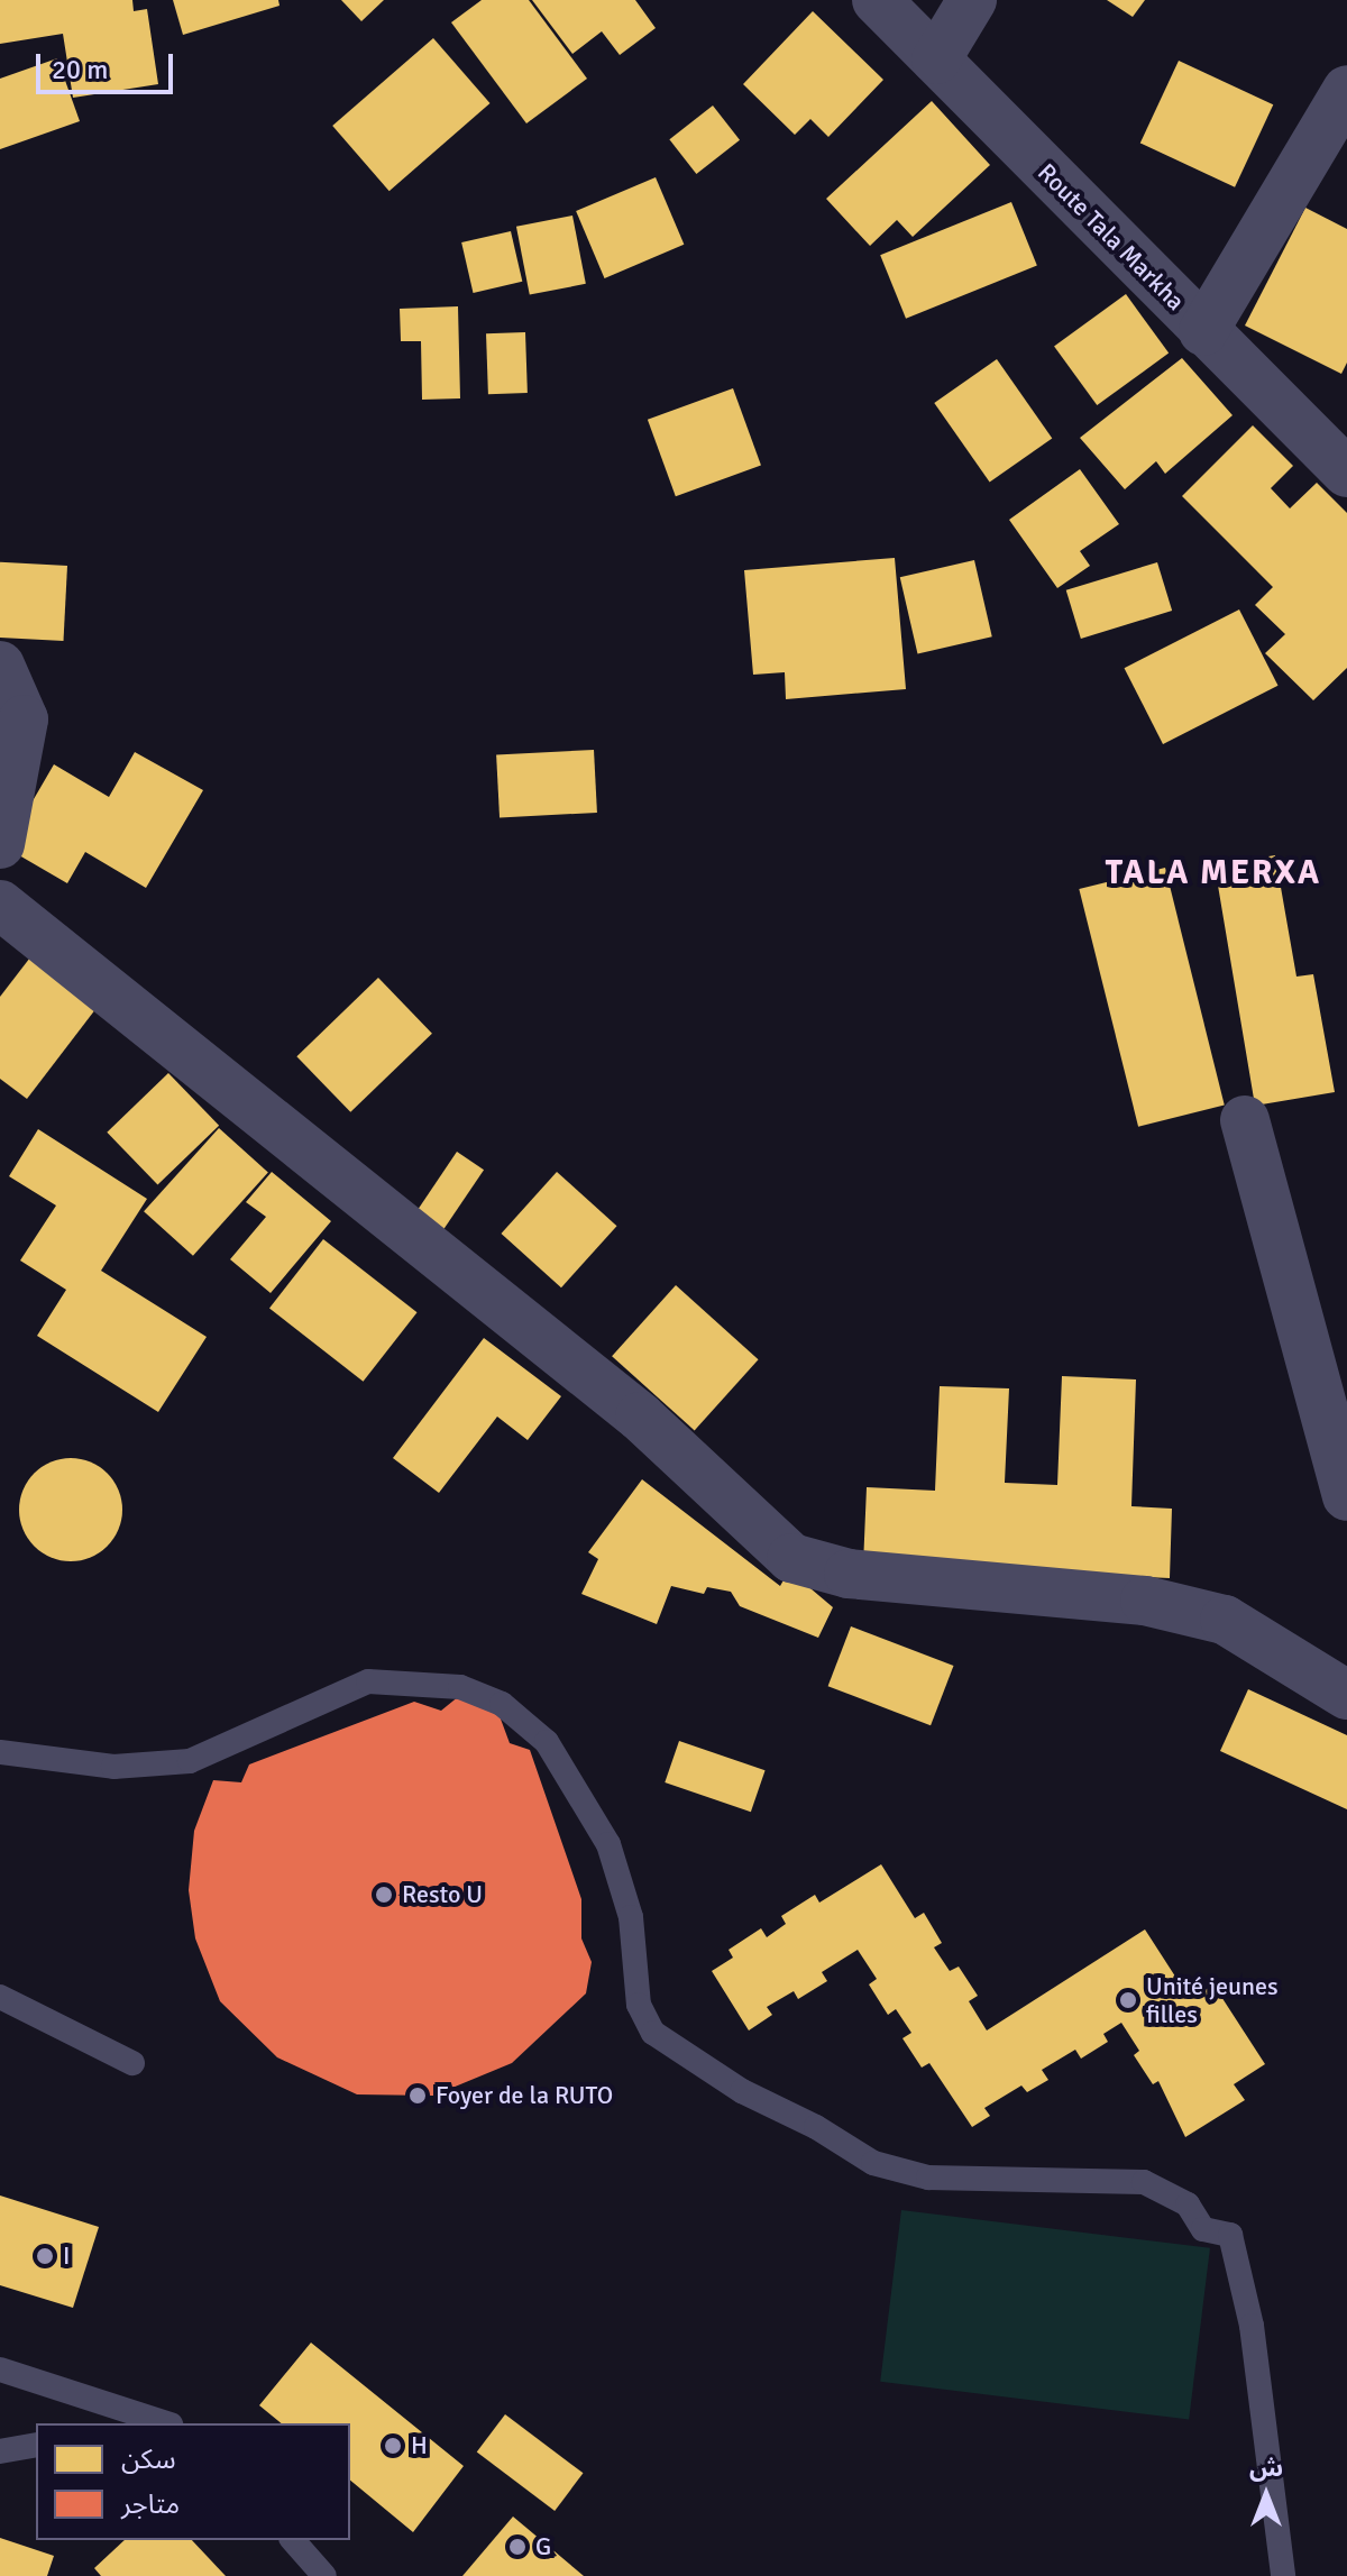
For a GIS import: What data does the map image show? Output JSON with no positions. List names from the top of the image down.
{
  "streets": {
    "street": ["Route Tala Markha"]
  },
  "districts": ["TALA MERXA"],
  "places": [
    "Resto U",
    "Unité jeunes filles",
    "Foyer de la RUTO",
    "I",
    "H",
    "G"
  ],
  "legend": ["سكن", "متاجر"],
  "scale_bar": "20 m",
  "north": "top"
}
